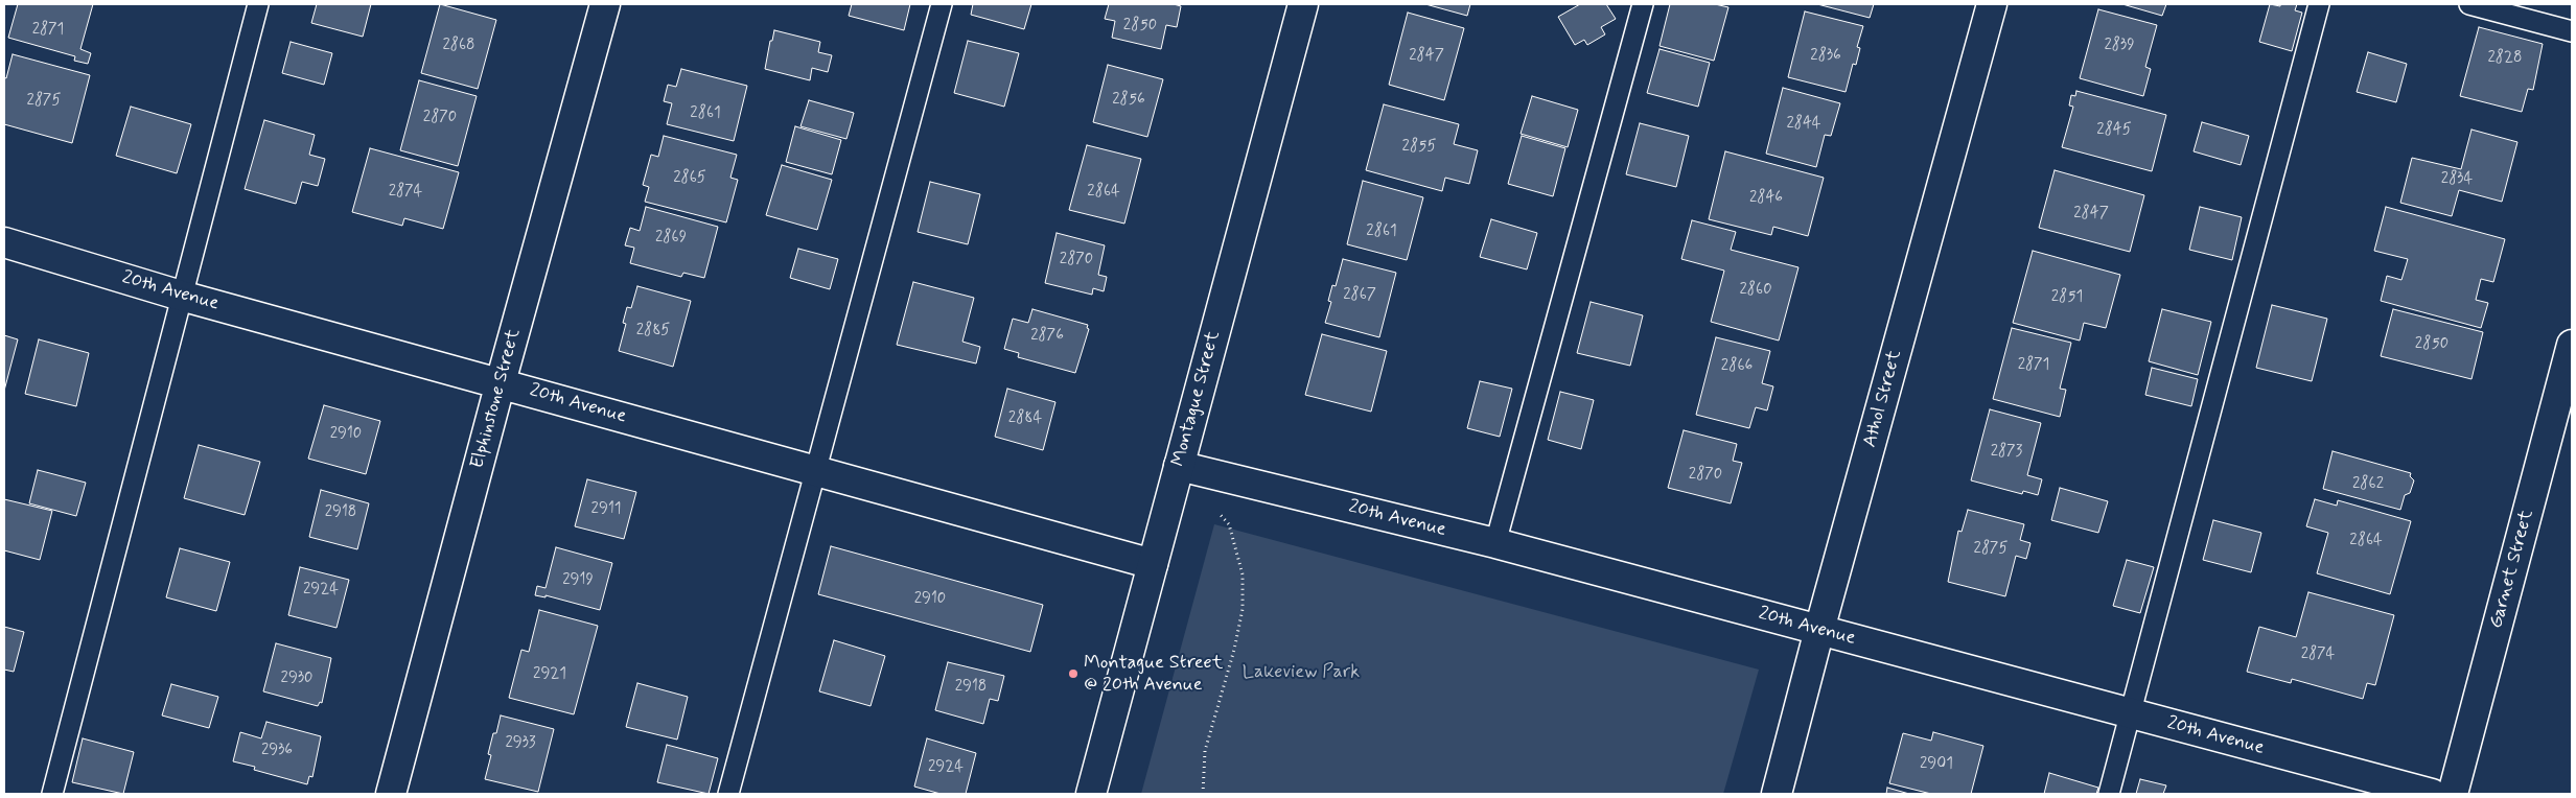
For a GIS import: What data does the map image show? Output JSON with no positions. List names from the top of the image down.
{
  "streets": {
    "street": [
      "20th Avenue",
      "Elphinstone Street",
      "Montague Street",
      "Athol Street",
      "Garnet Street"
    ]
  },
  "crossings": [
    ["20th Avenue", "Elphinstone Street"],
    ["20th Avenue", "Montague Street"],
    ["20th Avenue", "Athol Street"]
  ],
  "parks": ["Lakeview Park"],
  "places": ["Montague Street @ 20th Avenue"],
  "house_numbers": [
    "2850",
    "2871",
    "2868",
    "2839",
    "2847",
    "2836",
    "2828",
    "2856",
    "2875",
    "2861",
    "2870",
    "2844",
    "2845",
    "2855",
    "2865",
    "2834",
    "2874",
    "2864",
    "2846",
    "2847",
    "2861",
    "2869",
    "2870",
    "2860",
    "2867",
    "2851",
    "2885",
    "2876",
    "2850",
    "2871",
    "2866",
    "2884",
    "2910",
    "2873",
    "2870",
    "2862",
    "2911",
    "2918",
    "2864",
    "2875",
    "2919",
    "2924",
    "2910",
    "2874",
    "2921",
    "2930",
    "2918",
    "2933",
    "2936",
    "2901",
    "2924"
  ]
}
